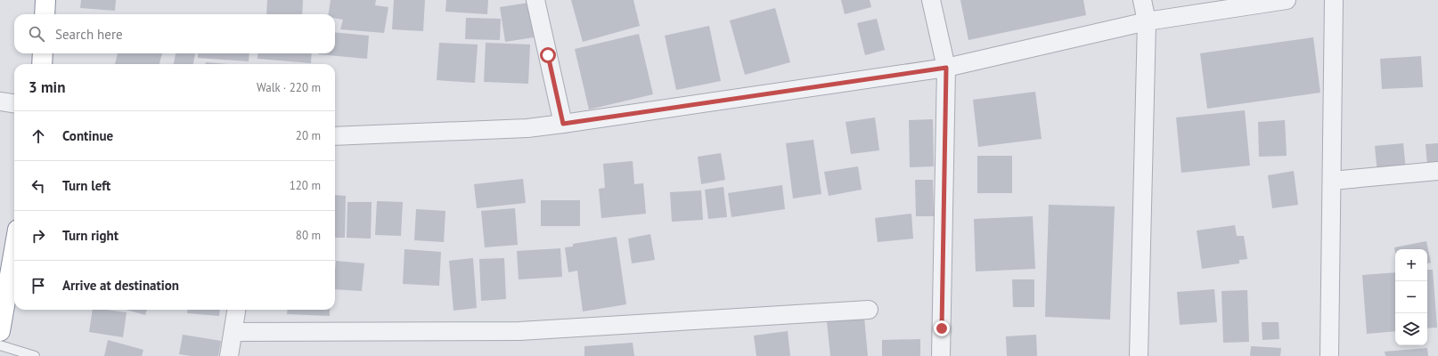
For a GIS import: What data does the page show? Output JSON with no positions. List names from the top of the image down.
{
  "page": {
    "search": "Search here",
    "heading": ["3 min", "Walk · 220 m"],
    "list": [
      ["Continue", "20 m"],
      ["Turn left", "120 m"],
      ["Turn right", "80 m"],
      "Arrive at destination"
    ],
    "map_buttons": ["+", "−"]
  }
}
